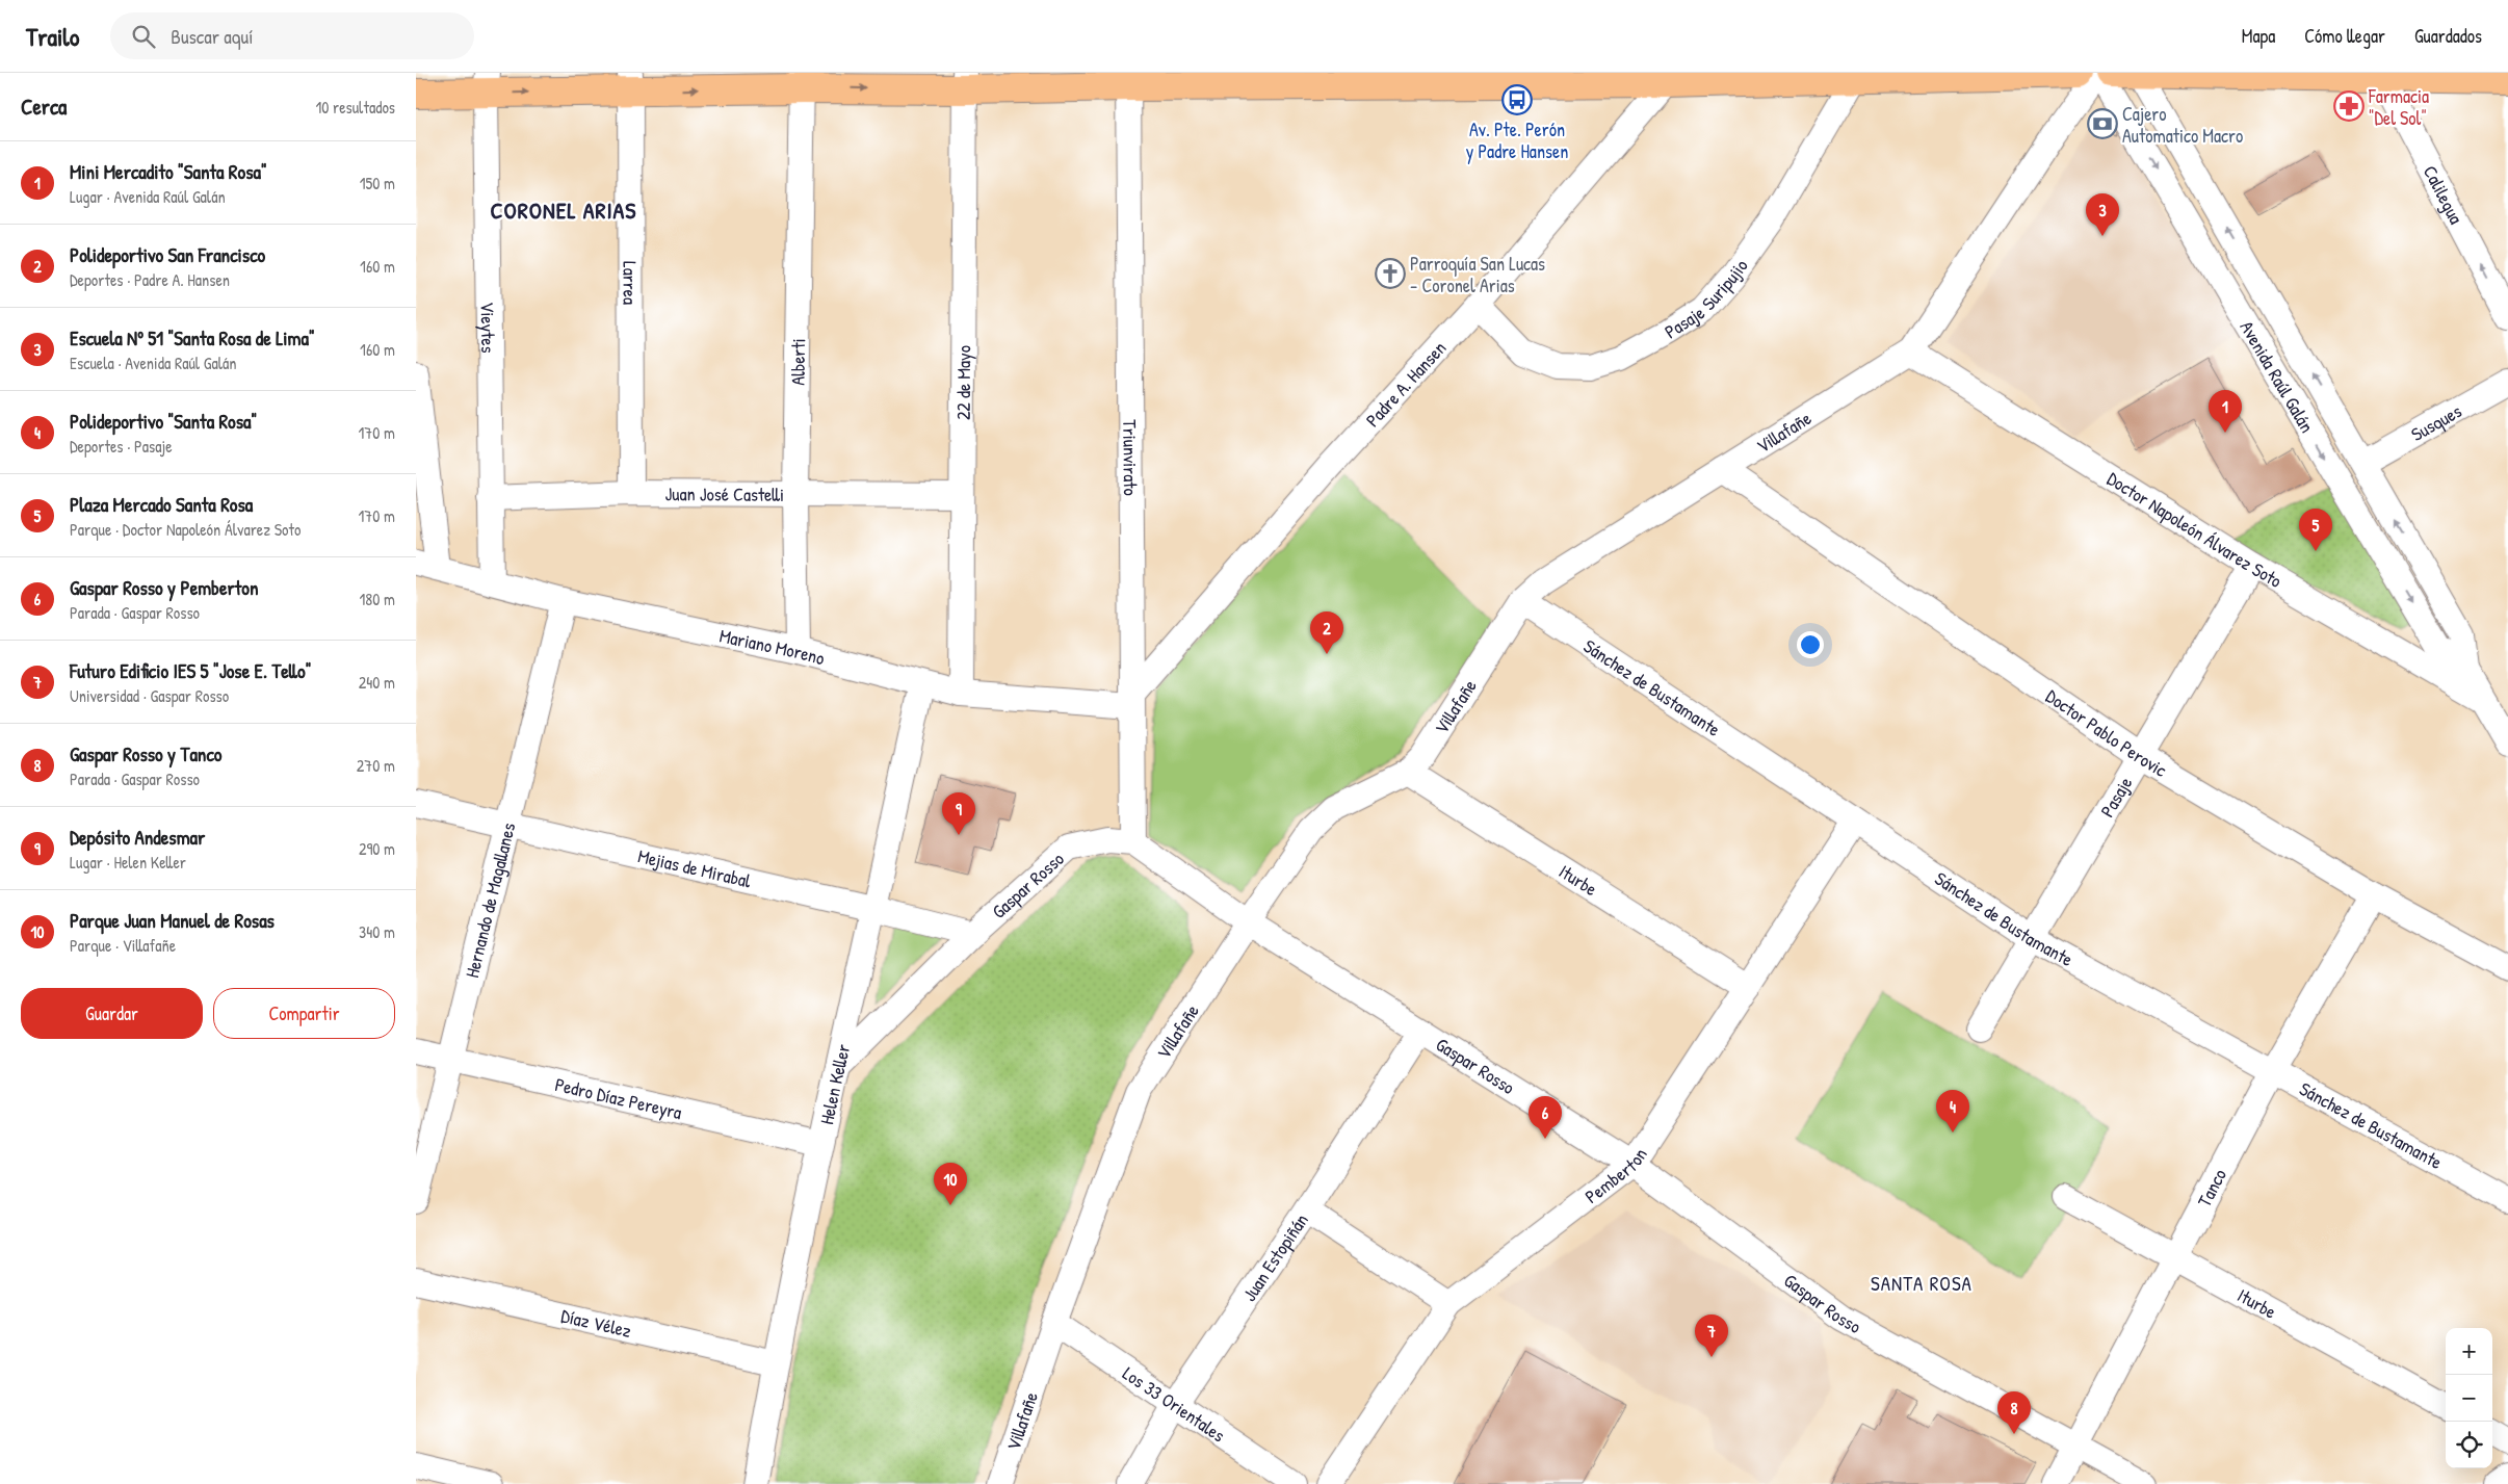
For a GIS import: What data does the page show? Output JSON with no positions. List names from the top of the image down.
{
  "streets": {
    "street": [
      "Calilegua",
      "Larrea",
      "Pasaje Suripujio",
      "Vieytes",
      "Alberti",
      "Avenida Raúl Galán",
      "22 de Mayo",
      "Padre A. Hansen",
      "Susques",
      "Villafañe",
      "Triunvirato",
      "Juan José Castelli",
      "Doctor Napoleón Álvarez Soto",
      "Mariano Moreno",
      "Sánchez de Bustamante",
      "Doctor Pablo Perovic",
      "Pasaje",
      "Mejias de Mirabal",
      "Iturbe",
      "Gaspar Rosso",
      "Hernando de Magallanes",
      "Helen Keller",
      "Pedro Díaz Pereyra",
      "Pemberton",
      "Tanco",
      "Juan Estopiñán",
      "Díaz Vélez",
      "Los 33 Orientales"
    ]
  },
  "crossings": [
    ["Larrea", "Juan José Castelli"],
    ["Pasaje Suripujio", "Padre A. Hansen"],
    ["Vieytes", "Juan José Castelli"],
    ["Vieytes", "Mariano Moreno"],
    ["Alberti", "Juan José Castelli"],
    ["Alberti", "Mariano Moreno"],
    ["Avenida Raúl Galán", "Susques"],
    ["Avenida Raúl Galán", "Villafañe"],
    ["Avenida Raúl Galán", "Doctor Napoleón Álvarez Soto"],
    ["22 de Mayo", "Juan José Castelli"],
    ["22 de Mayo", "Mariano Moreno"],
    ["Padre A. Hansen", "Triunvirato"],
    ["Padre A. Hansen", "Mariano Moreno"],
    ["Villafañe", "Doctor Napoleón Álvarez Soto"],
    ["Villafañe", "Sánchez de Bustamante"],
    ["Villafañe", "Doctor Pablo Perovic"],
    ["Villafañe", "Iturbe"],
    ["Villafañe", "Gaspar Rosso"],
    ["Villafañe", "Los 33 Orientales"],
    ["Triunvirato", "Mariano Moreno"],
    ["Triunvirato", "Gaspar Rosso"],
    ["Doctor Napoleón Álvarez Soto", "Pasaje"],
    ["Mariano Moreno", "Hernando de Magallanes"],
    ["Mariano Moreno", "Helen Keller"],
    ["Sánchez de Bustamante", "Pasaje"],
    ["Sánchez de Bustamante", "Pemberton"],
    ["Sánchez de Bustamante", "Tanco"],
    ["Doctor Pablo Perovic", "Pasaje"],
    ["Doctor Pablo Perovic", "Tanco"],
    ["Mejias de Mirabal", "Gaspar Rosso"],
    ["Mejias de Mirabal", "Hernando de Magallanes"],
    ["Mejias de Mirabal", "Helen Keller"],
    ["Iturbe", "Pemberton"],
    ["Iturbe", "Tanco"],
    ["Gaspar Rosso", "Helen Keller"],
    ["Gaspar Rosso", "Pemberton"],
    ["Gaspar Rosso", "Tanco"],
    ["Gaspar Rosso", "Juan Estopiñán"],
    ["Hernando de Magallanes", "Pedro Díaz Pereyra"],
    ["Helen Keller", "Pedro Díaz Pereyra"],
    ["Helen Keller", "Díaz Vélez"],
    ["Juan Estopiñán", "Los 33 Orientales"]
  ],
  "one_way": ["Calilegua"],
  "districts": ["CORONEL ARIAS", "SANTA ROSA"],
  "places": {
    "bus stop": ["Av. Pte. Perón y Padre Hansen"],
    "pharmacy": ["Farmacia \"Del Sol\""],
    "bank": ["Cajero Automatico Macro"],
    "church": ["Parroquía San Lucas - Coronel Arias"]
  },
  "page": {
    "header": "Trailo",
    "search": "Buscar aquí",
    "nav": ["Mapa", "Cómo llegar", "Guardados"],
    "heading": ["Cerca", "10 resultados"],
    "list": [
      {
        "mark": "1",
        "name": "Mini Mercadito \"Santa Rosa\"",
        "note": "Lugar · Avenida Raúl Galán",
        "value": "150 m"
      },
      {
        "mark": "2",
        "name": "Polideportivo San Francisco",
        "note": "Deportes · Padre A. Hansen",
        "value": "160 m"
      },
      {
        "mark": "3",
        "name": "Escuela Nº 51 \"Santa Rosa de Lima\"",
        "note": "Escuela · Avenida Raúl Galán",
        "value": "160 m"
      },
      {
        "mark": "4",
        "name": "Polideportivo \"Santa Rosa\"",
        "note": "Deportes · Pasaje",
        "value": "170 m"
      },
      {
        "mark": "5",
        "name": "Plaza Mercado Santa Rosa",
        "note": "Parque · Doctor Napoleón Álvarez Soto",
        "value": "170 m"
      },
      {
        "mark": "6",
        "name": "Gaspar Rosso y Pemberton",
        "note": "Parada · Gaspar Rosso",
        "value": "180 m"
      },
      {
        "mark": "7",
        "name": "Futuro Edificio IES 5 \"Jose E. Tello\"",
        "note": "Universidad · Gaspar Rosso",
        "value": "240 m"
      },
      {
        "mark": "8",
        "name": "Gaspar Rosso y Tanco",
        "note": "Parada · Gaspar Rosso",
        "value": "270 m"
      },
      {
        "mark": "9",
        "name": "Depósito Andesmar",
        "note": "Lugar · Helen Keller",
        "value": "290 m"
      },
      {
        "mark": "10",
        "name": "Parque Juan Manuel de Rosas",
        "note": "Parque · Villafañe",
        "value": "340 m"
      }
    ],
    "pins": [
      "3",
      "1",
      "5",
      "2",
      "9",
      "4",
      "6",
      "10",
      "7",
      "8"
    ],
    "buttons": ["Guardar", "Compartir"],
    "map_buttons": ["+", "−"]
  }
}
